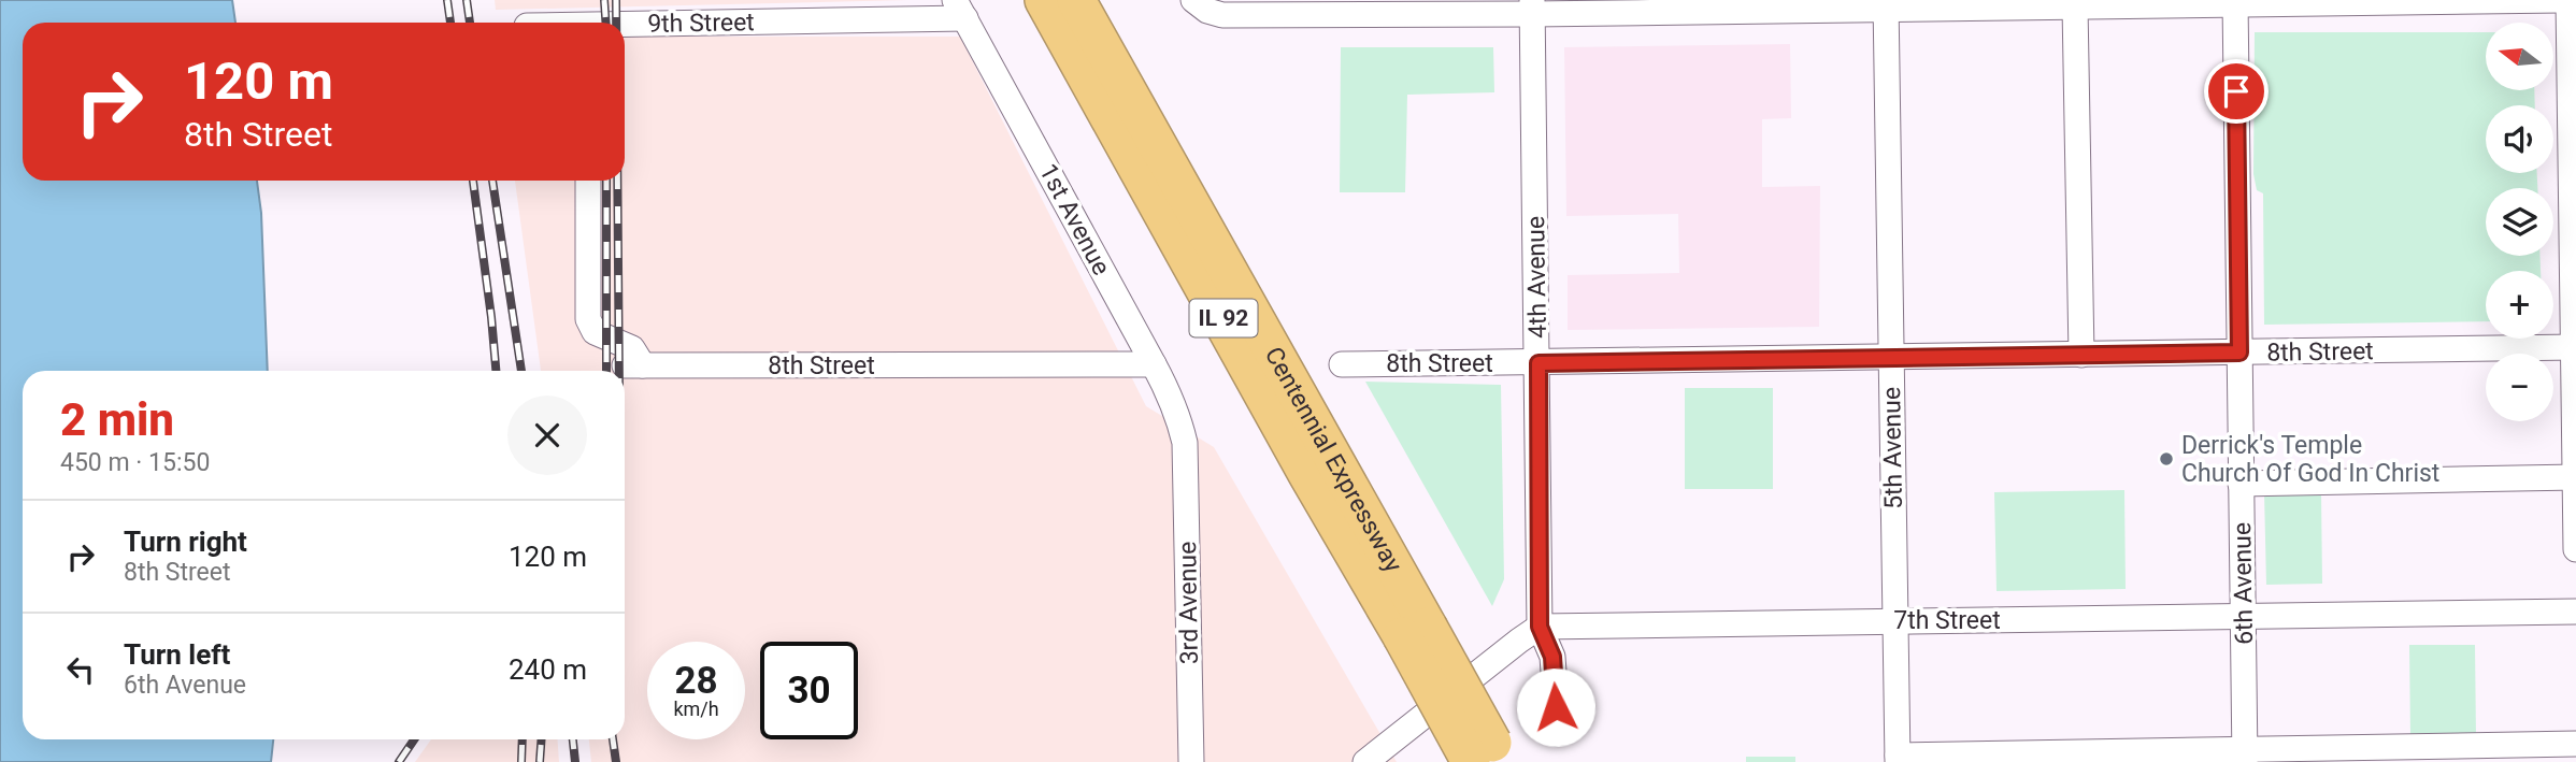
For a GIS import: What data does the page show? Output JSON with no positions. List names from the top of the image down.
{
  "streets": {
    "highway": ["IL 92", "Centennial Expressway"],
    "street": [
      "9th Street",
      "1st Avenue",
      "4th Avenue",
      "8th Street",
      "5th Avenue",
      "6th Avenue",
      "3rd Avenue",
      "7th Street"
    ]
  },
  "crossings": [
    ["9th Street", "1st Avenue"],
    ["1st Avenue", "8th Street"],
    ["1st Avenue", "3rd Avenue"],
    ["4th Avenue", "8th Street"],
    ["4th Avenue", "7th Street"],
    ["8th Street", "5th Avenue"],
    ["8th Street", "6th Avenue"],
    ["5th Avenue", "7th Street"],
    ["6th Avenue", "7th Street"]
  ],
  "places": ["Derrick's Temple Church Of God In Christ"],
  "north": "left",
  "page": {
    "map_buttons": ["+", "−"],
    "turn": ["120 m", "8th Street"],
    "heading": ["2 min", "450 m · 15:50"],
    "list": [
      {
        "name": "Turn right",
        "note": "8th Street",
        "value": "120 m"
      },
      {
        "name": "Turn left",
        "note": "6th Avenue",
        "value": "240 m"
      }
    ],
    "speed": "28 km/h",
    "limit": "30"
  }
}
